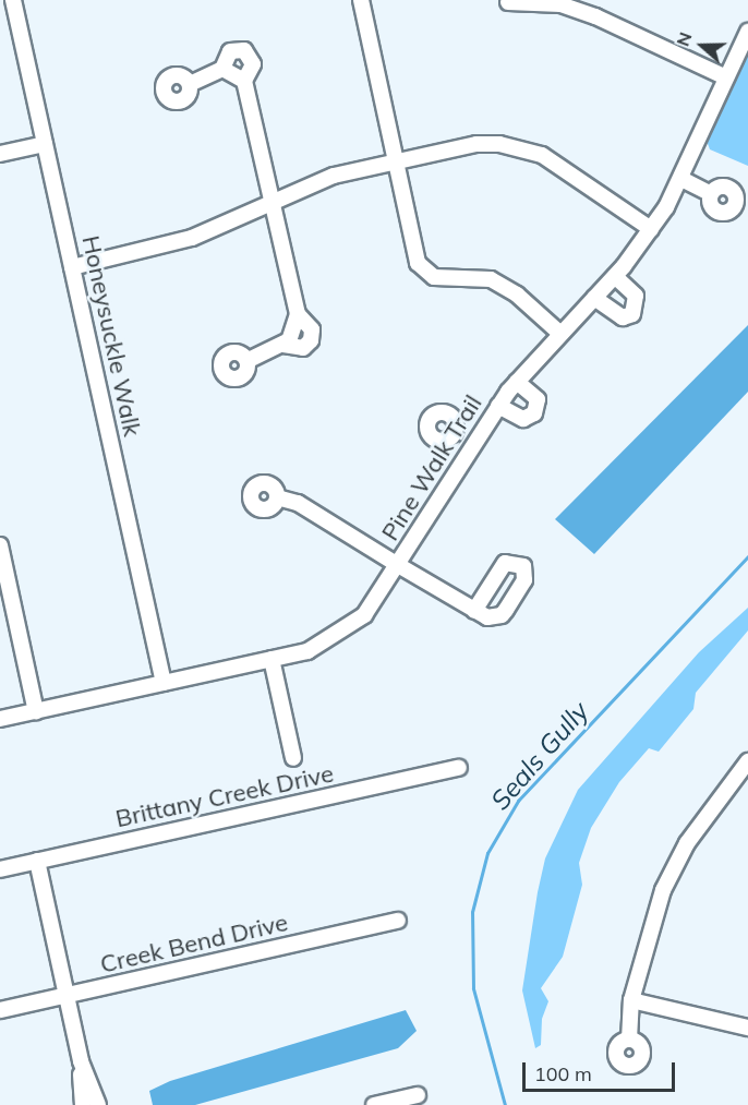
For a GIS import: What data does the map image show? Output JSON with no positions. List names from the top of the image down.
{
  "streets": {
    "street": [
      "Honeysuckle Walk",
      "Pine Walk Trail",
      "Brittany Creek Drive",
      "Creek Bend Drive"
    ]
  },
  "crossings": [
    ["Honeysuckle Walk", "Pine Walk Trail"]
  ],
  "water": ["Seals Gully"],
  "scale_bar": "100 m",
  "north": "left"
}
